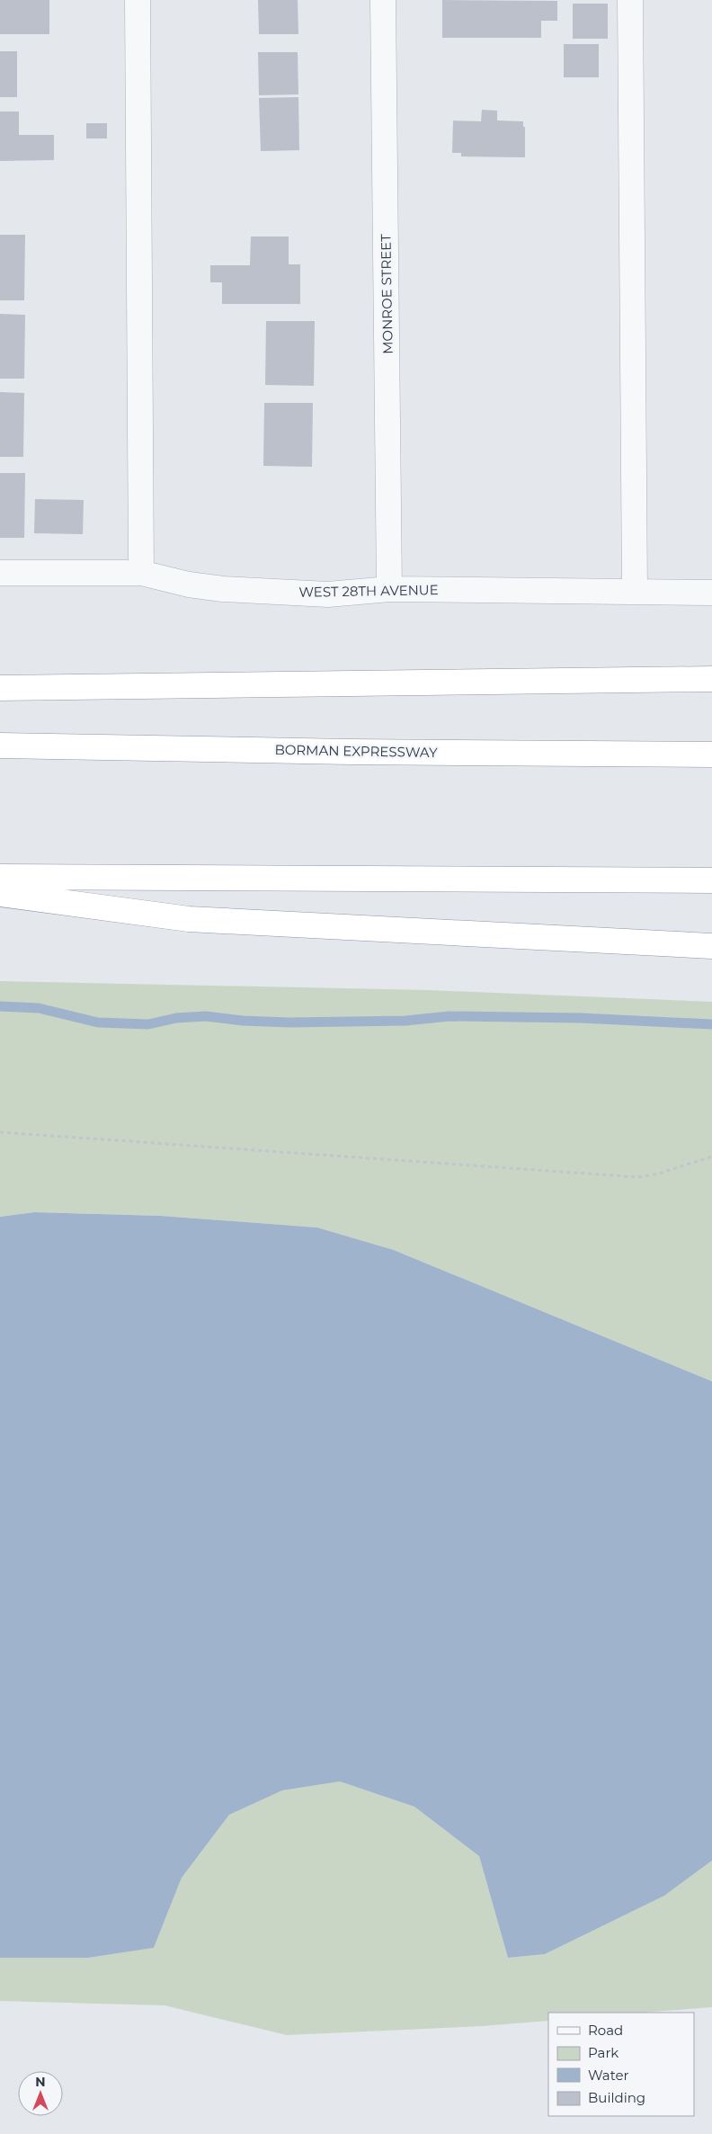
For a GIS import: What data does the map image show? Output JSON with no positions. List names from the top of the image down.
{
  "streets": {
    "highway": ["BORMAN EXPRESSWAY"],
    "street": ["MONROE STREET", "WEST 28TH AVENUE"]
  },
  "crossings": [
    ["MONROE STREET", "WEST 28TH AVENUE"]
  ],
  "legend": [
    "Road",
    "Park",
    "Water",
    "Building"
  ],
  "north": "top"
}
